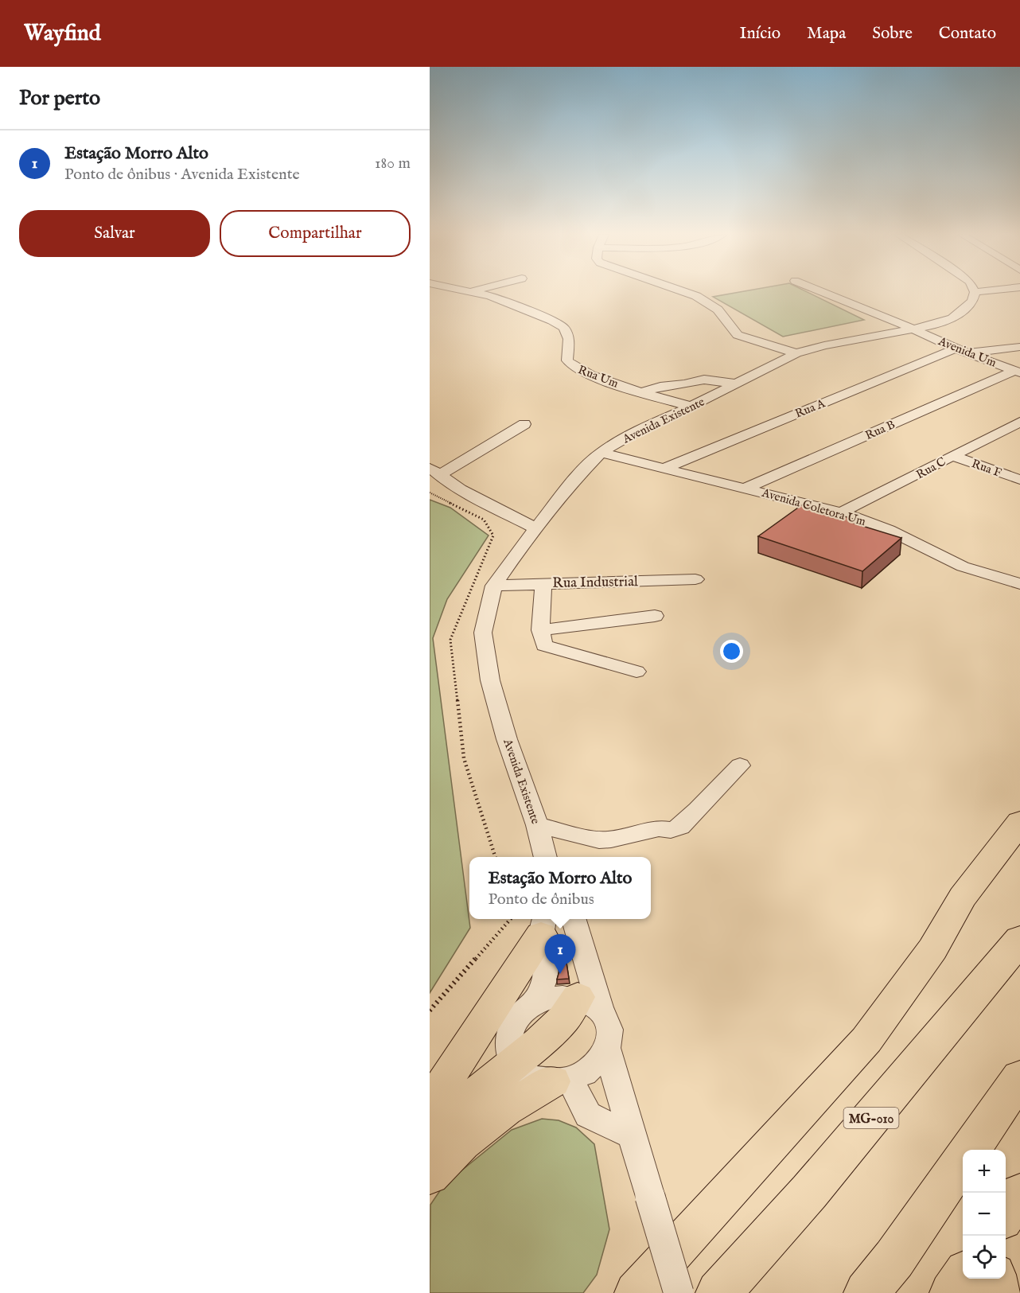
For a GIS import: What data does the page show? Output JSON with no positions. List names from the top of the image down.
{
  "streets": {
    "highway": ["MG-010"],
    "street": [
      "Avenida Um",
      "Rua Um",
      "Rua A",
      "Avenida Existente",
      "Rua B",
      "Rua C",
      "Rua F",
      "Avenida Coletora Um",
      "Rua Industrial"
    ]
  },
  "crossings": [
    ["Avenida Um", "Rua A"],
    ["Avenida Um", "Avenida Existente"],
    ["Avenida Um", "Rua B"],
    ["Rua Um", "Avenida Existente"],
    ["Rua A", "Avenida Coletora Um"],
    ["Avenida Existente", "Avenida Coletora Um"],
    ["Avenida Existente", "Rua Industrial"],
    ["Rua B", "Avenida Coletora Um"],
    ["Rua C", "Rua F"],
    ["Rua C", "Avenida Coletora Um"]
  ],
  "page": {
    "header": "Wayfind",
    "nav": [
      "Início",
      "Mapa",
      "Sobre",
      "Contato"
    ],
    "heading": "Por perto",
    "list": [
      {
        "mark": "1",
        "name": "Estação Morro Alto",
        "note": "Ponto de ônibus · Avenida Existente",
        "value": "180 m"
      }
    ],
    "buttons": ["Salvar", "Compartilhar"],
    "popup": ["Estação Morro Alto", "Ponto de ônibus"],
    "pins": "1",
    "map_buttons": ["+", "−"]
  }
}
